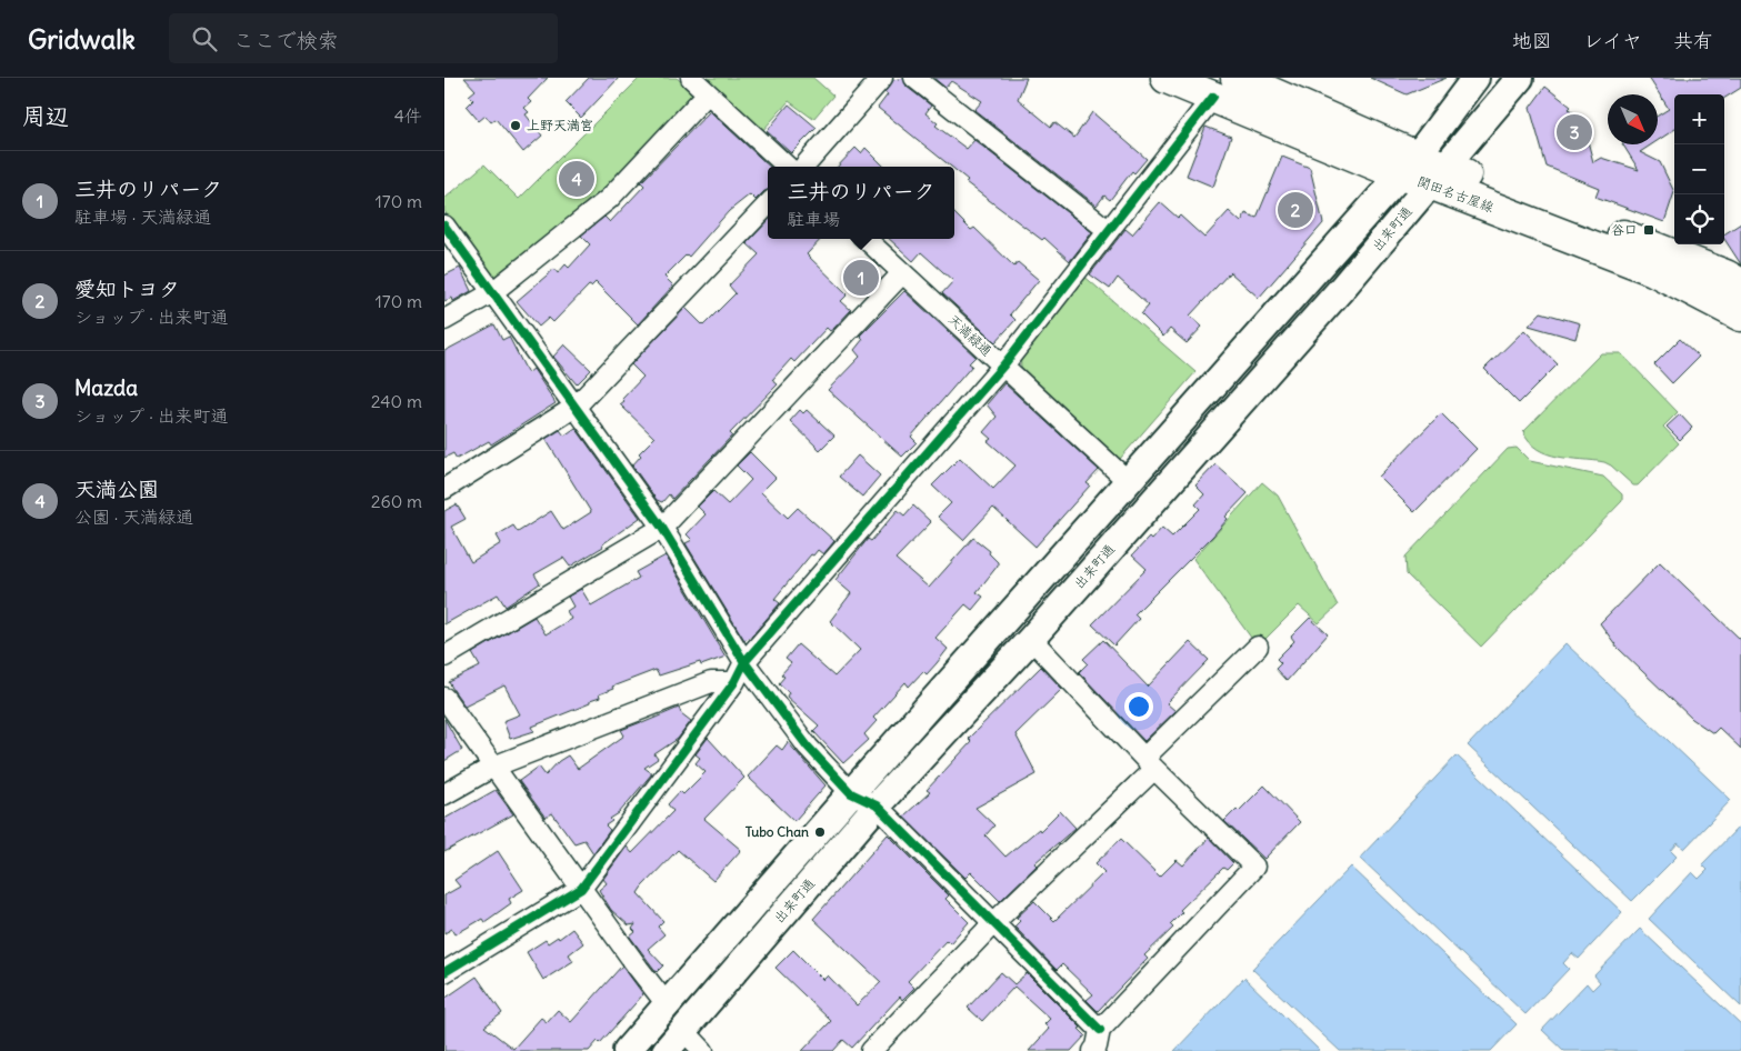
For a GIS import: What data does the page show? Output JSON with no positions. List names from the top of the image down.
{
  "streets": {
    "main road": ["関田名古屋線", "出来町通"],
    "street": ["天満緑通"]
  },
  "crossings": [
    ["関田名古屋線", "出来町通"],
    ["出来町通", "天満緑通"]
  ],
  "places": {
    "other": ["上野天満宮", "Tubo Chan"],
    "transit": ["谷口"]
  },
  "north": "bottom right",
  "page": {
    "header": "Gridwalk",
    "search": "ここで検索",
    "nav": ["地図", "レイヤ", "共有"],
    "heading": ["周辺", "4件"],
    "map_buttons": ["+", "−"],
    "pins": [
      "3",
      "4",
      "2",
      "1"
    ],
    "list": [
      {
        "mark": "1",
        "name": "三井のリパーク",
        "note": "駐車場 · 天満緑通",
        "value": "170 m"
      },
      {
        "mark": "2",
        "name": "愛知トヨタ",
        "note": "ショップ · 出来町通",
        "value": "170 m"
      },
      {
        "mark": "3",
        "name": "Mazda",
        "note": "ショップ · 出来町通",
        "value": "240 m"
      },
      {
        "mark": "4",
        "name": "天満公園",
        "note": "公園 · 天満緑通",
        "value": "260 m"
      }
    ],
    "popup": ["三井のリパーク", "駐車場"]
  }
}
